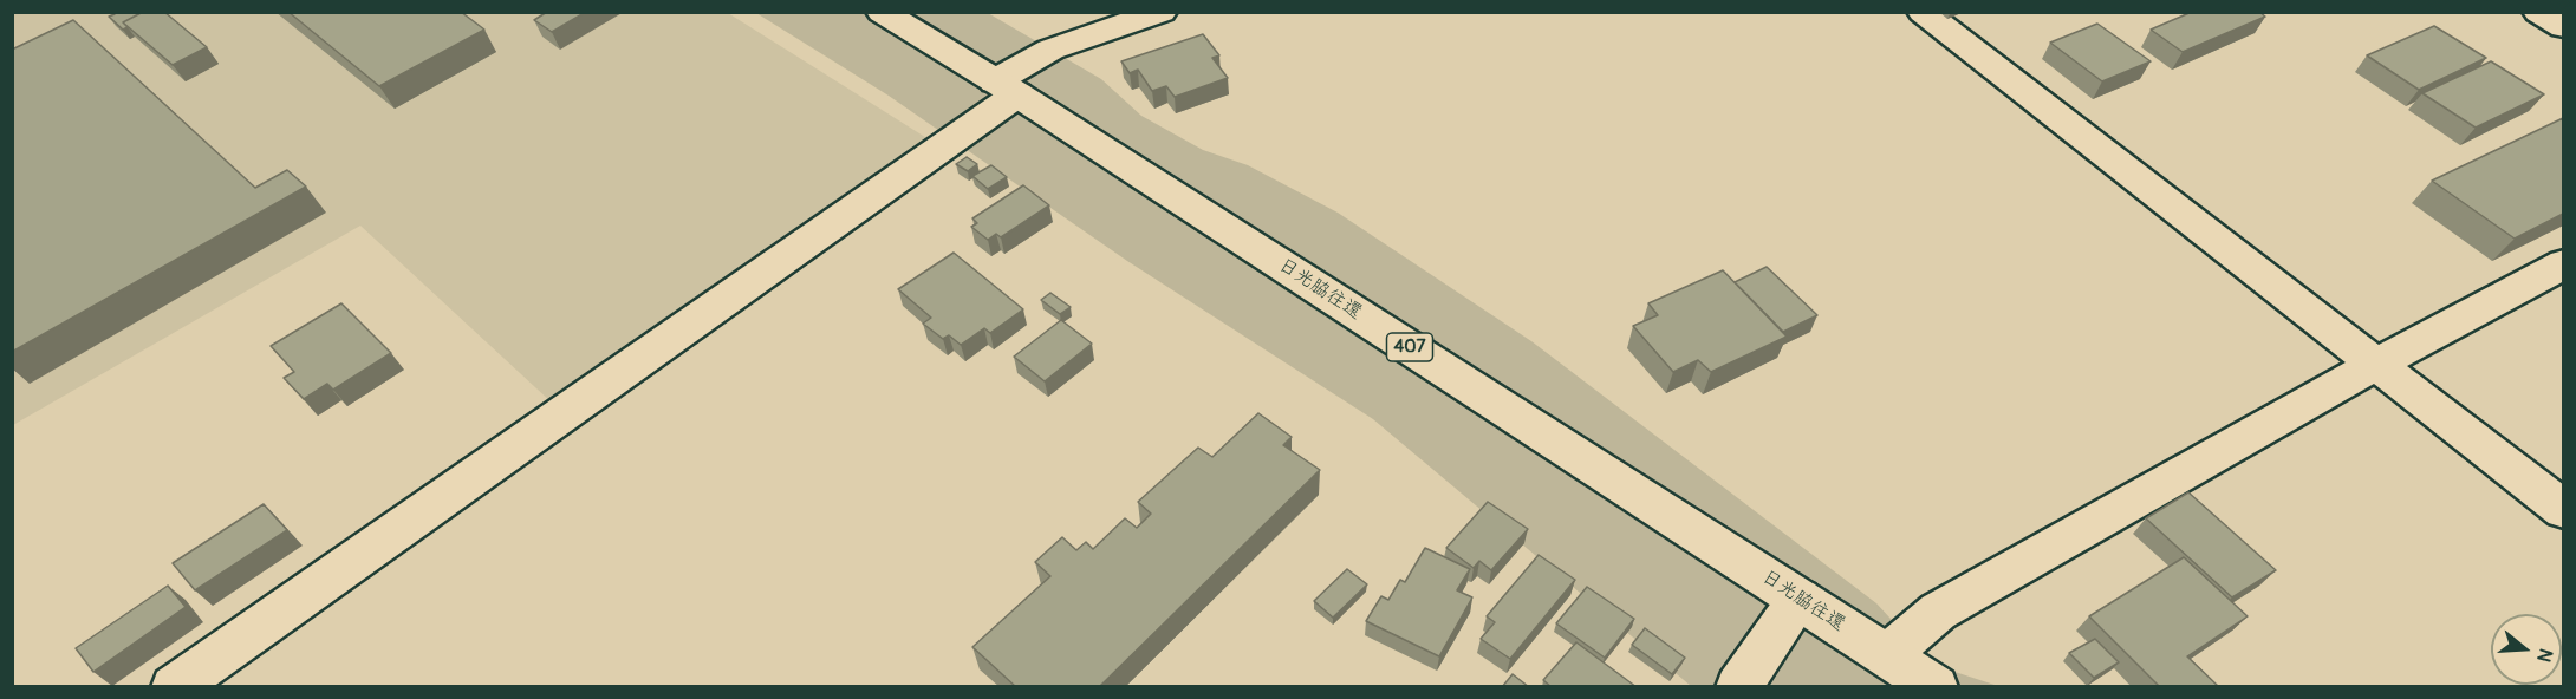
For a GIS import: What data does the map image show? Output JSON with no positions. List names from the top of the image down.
{
  "streets": {
    "main road": ["日光脇往還", "407"]
  },
  "north": "right"
}
